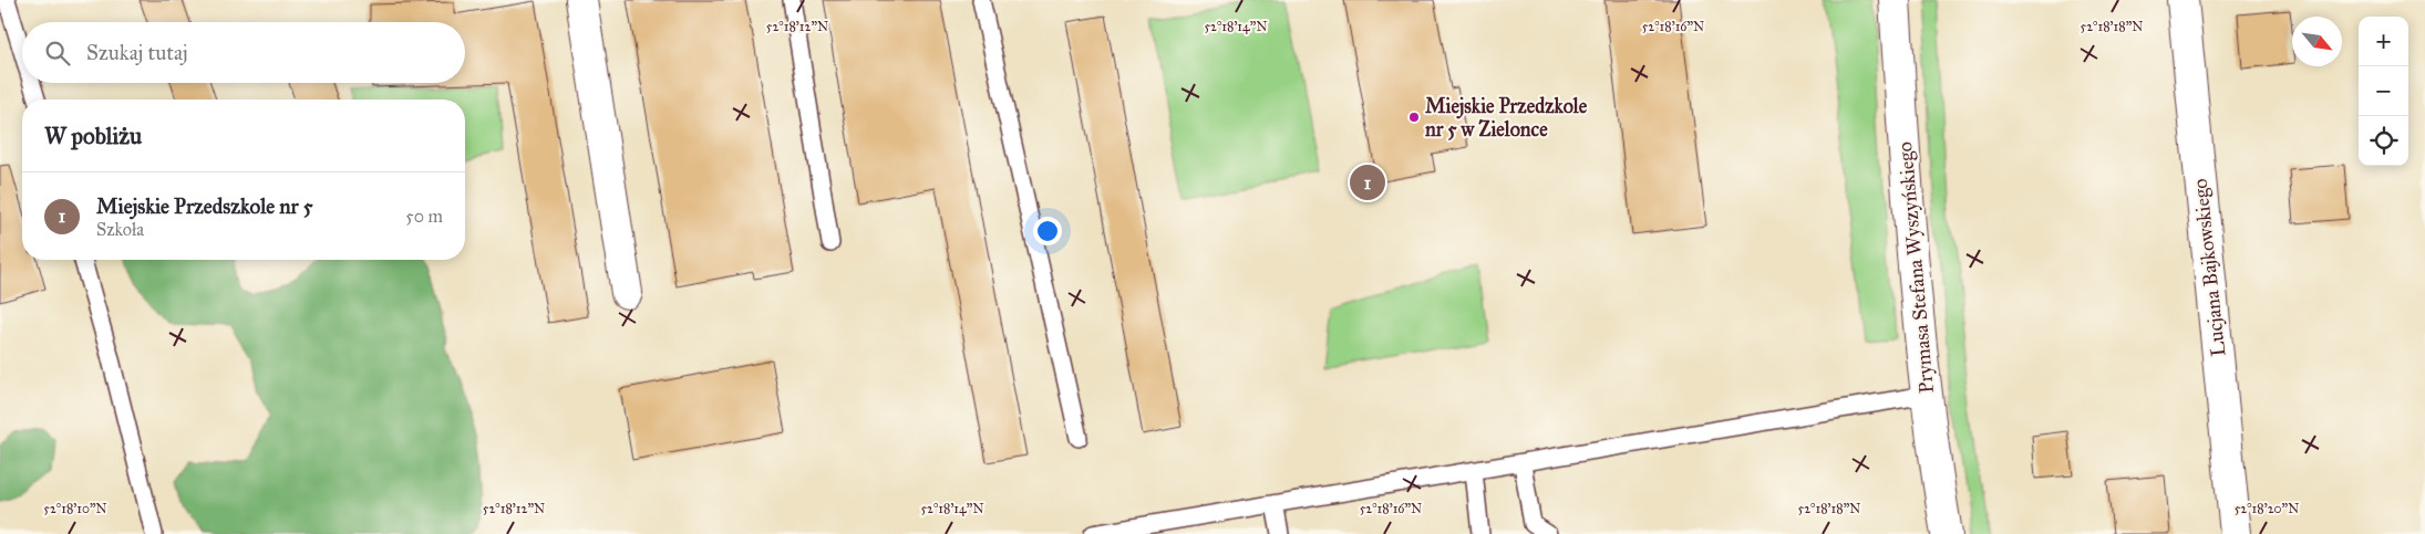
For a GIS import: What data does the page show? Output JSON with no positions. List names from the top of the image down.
{
  "streets": {
    "street": ["Prymasa Stefana Wyszyńskiego", "Lucjana Bajkowskiego"]
  },
  "places": ["Miejskie Przedzkole nr 5 w Zielonce"],
  "north": "bottom right",
  "page": {
    "map_buttons": ["+", "−"],
    "search": "Szukaj tutaj",
    "heading": "W pobliżu",
    "pins": "1",
    "list": [
      {
        "mark": "1",
        "name": "Miejskie Przedszkole nr 5",
        "note": "Szkoła",
        "value": "50 m"
      }
    ]
  },
  "coordinates": [
    "52°18'12\"N",
    "52°18'14\"N",
    "52°18'16\"N",
    "52°18'18\"N",
    "52°18'10\"N",
    "52°18'20\"N"
  ]
}
